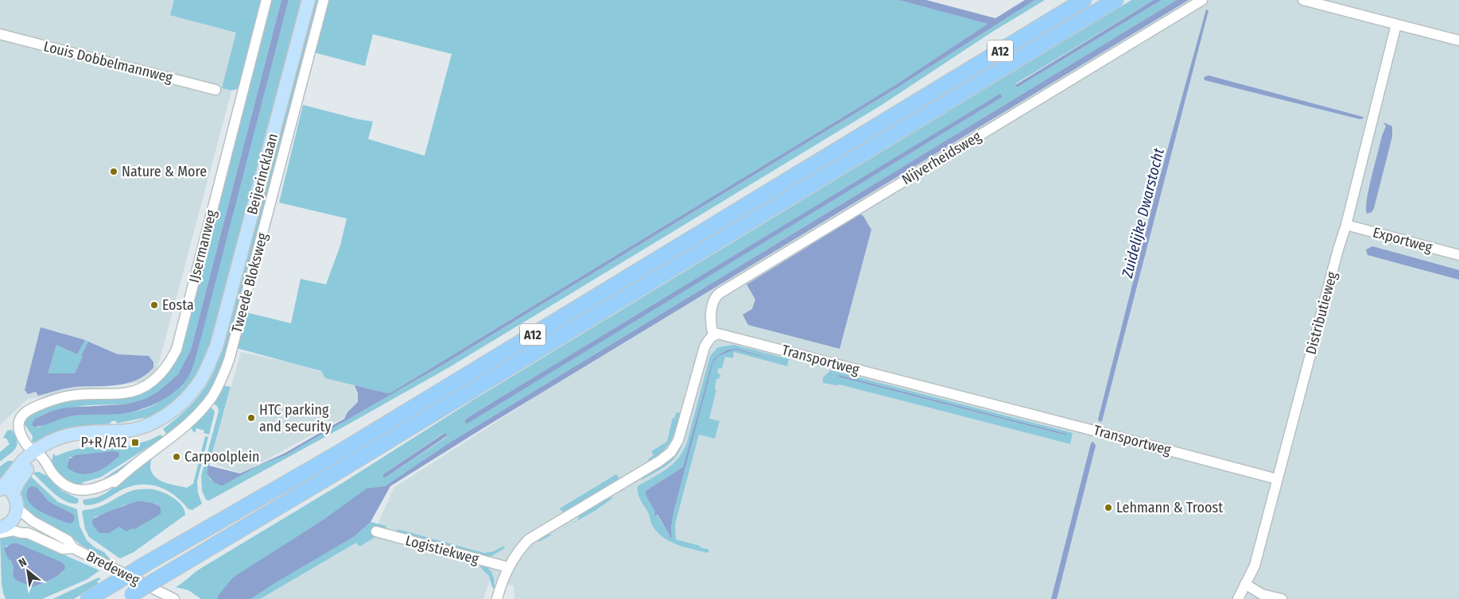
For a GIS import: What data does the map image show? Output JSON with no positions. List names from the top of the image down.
{
  "streets": {
    "highway": ["A12"],
    "main road": ["Beijerincklaan"],
    "street": [
      "Louis Dobbelmannweg",
      "Nijverheidsweg",
      "Exportweg",
      "IJsermanweg",
      "Tweede Bloksweg",
      "Distributieweg",
      "Transportweg",
      "Logistiekweg",
      "Bredeweg"
    ]
  },
  "crossings": [
    ["Nijverheidsweg", "Transportweg"],
    ["Beijerincklaan", "IJsermanweg"],
    ["Beijerincklaan", "Tweede Bloksweg"],
    ["Exportweg", "Distributieweg"],
    ["IJsermanweg", "Tweede Bloksweg"],
    ["Distributieweg", "Transportweg"]
  ],
  "water": ["Zuidelijke Dwarstocht"],
  "places": {
    "other": [
      "Nature & More",
      "Eosta",
      "HTC parking and security",
      "Carpoolplein",
      "Lehmann & Troost"
    ],
    "transit": ["P+R/A12"]
  },
  "north": "top left"
}
